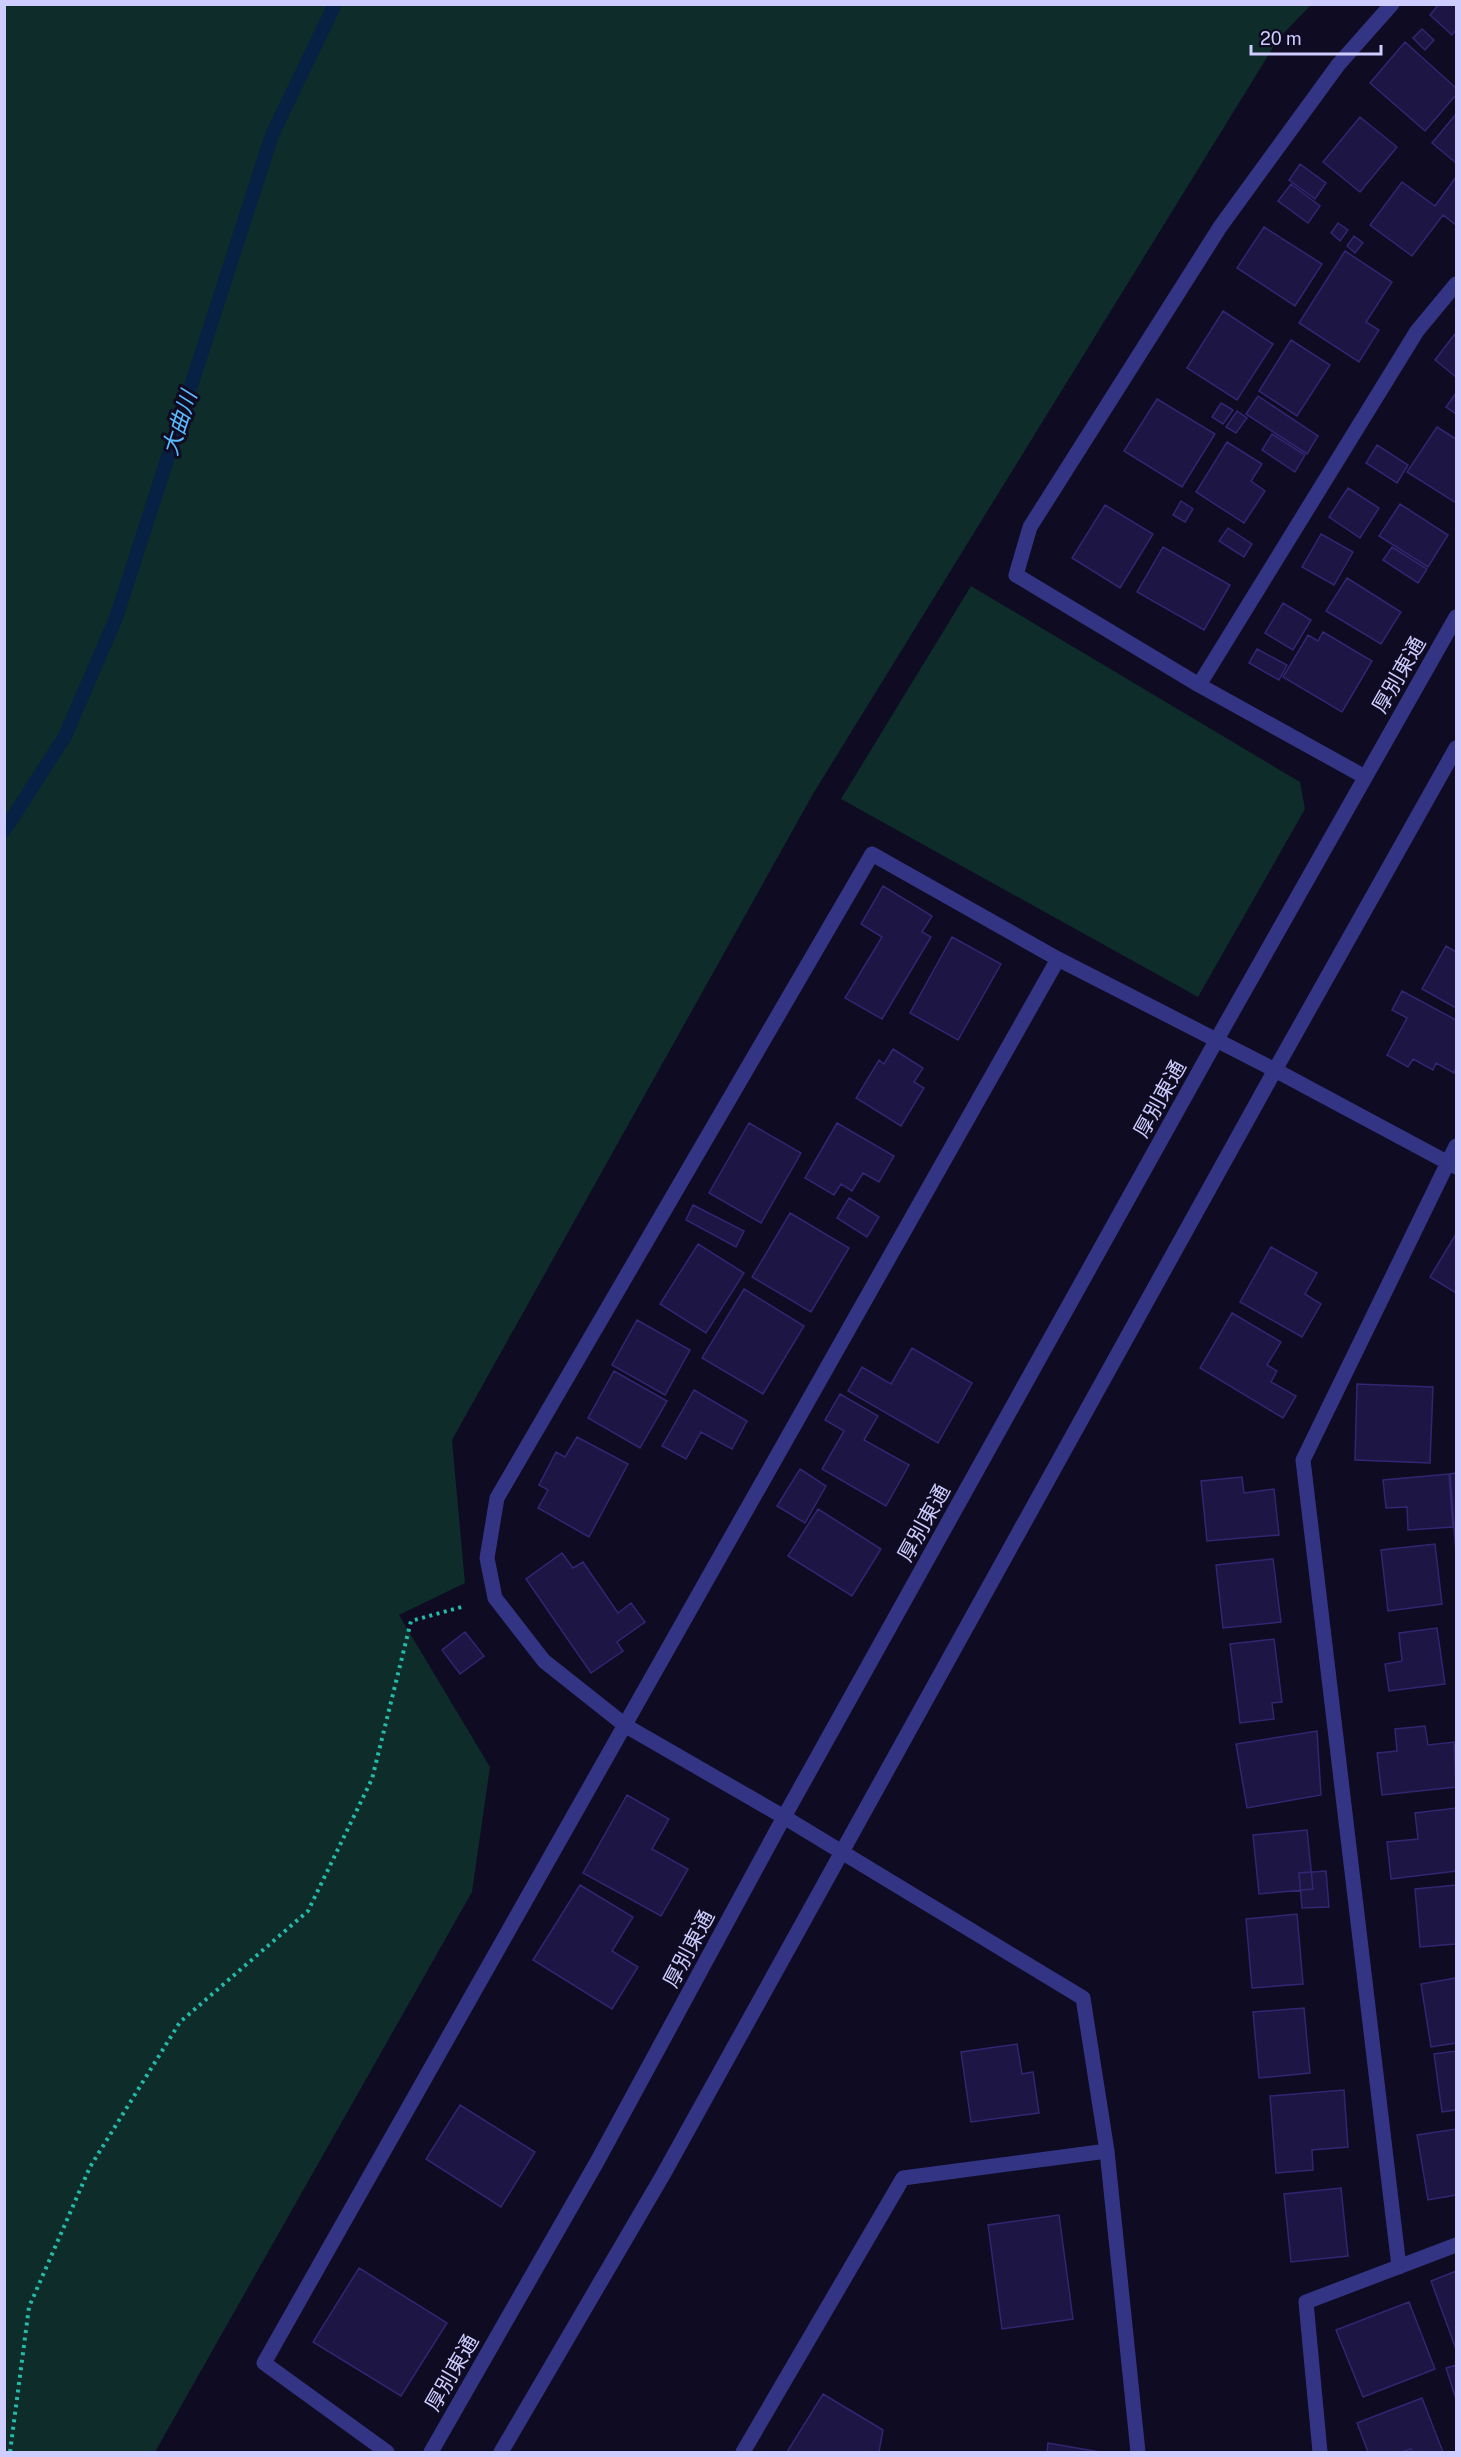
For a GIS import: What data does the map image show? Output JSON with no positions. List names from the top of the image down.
{
  "streets": {
    "street": ["厚別東通"]
  },
  "water": ["大曲川"],
  "scale_bar": "20 m"
}
